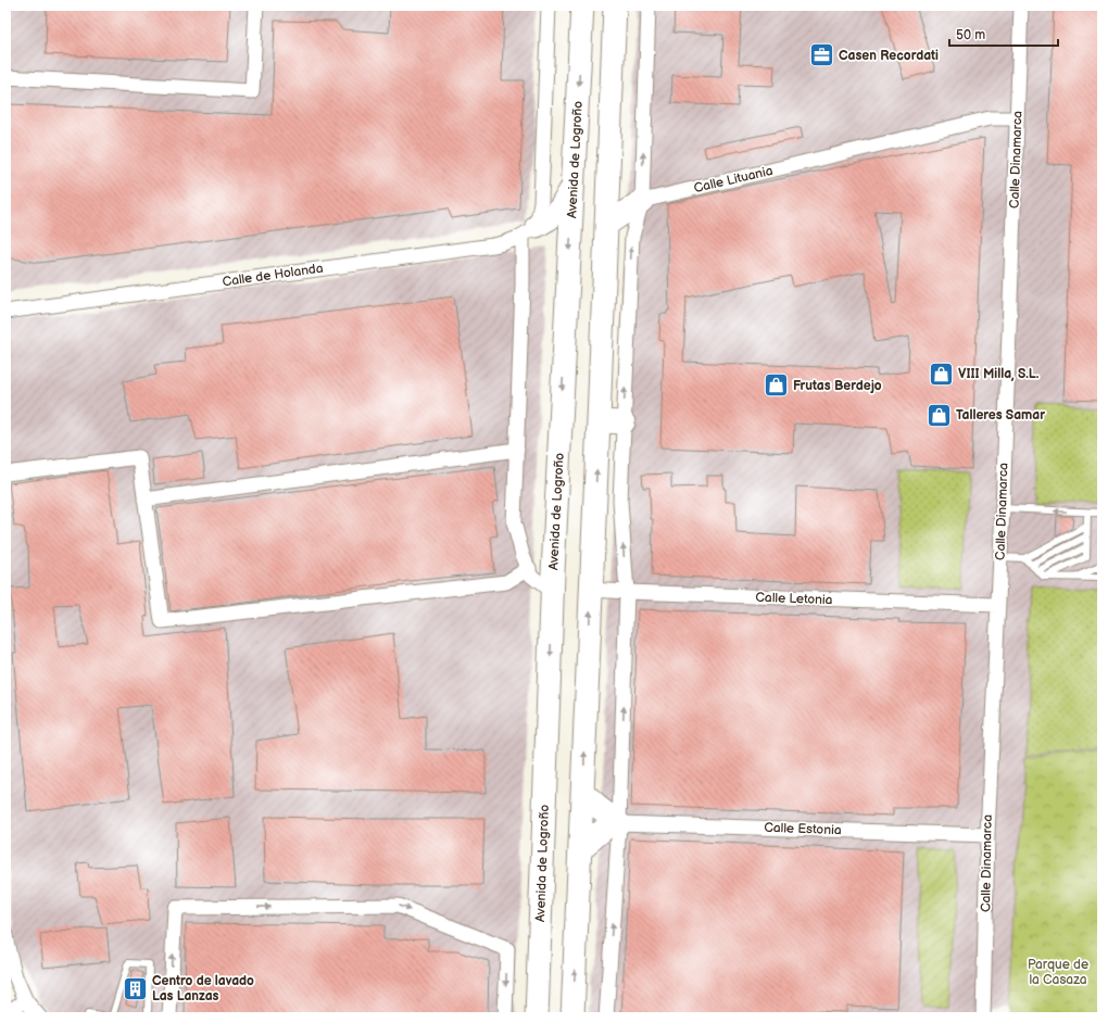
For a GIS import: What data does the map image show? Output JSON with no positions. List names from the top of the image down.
{
  "streets": {
    "highway": ["Avenida de Logroño"],
    "street": [
      "Calle Dinamarca",
      "Calle Lituania",
      "Calle de Holanda",
      "Calle Letonia",
      "Calle Estonia"
    ]
  },
  "crossings": [
    ["Calle Dinamarca", "Calle Lituania"],
    ["Calle Dinamarca", "Calle Letonia"],
    ["Calle Dinamarca", "Calle Estonia"]
  ],
  "parks": ["Parque de la Casaza"],
  "places": {
    "office": ["Casen Recordati"],
    "shop": ["VIII Milla, S.L.", "Frutas Berdejo", "Talleres Samar"],
    "building": ["Centro de lavado Las Lanzas"]
  },
  "scale_bar": "50 m"
}
